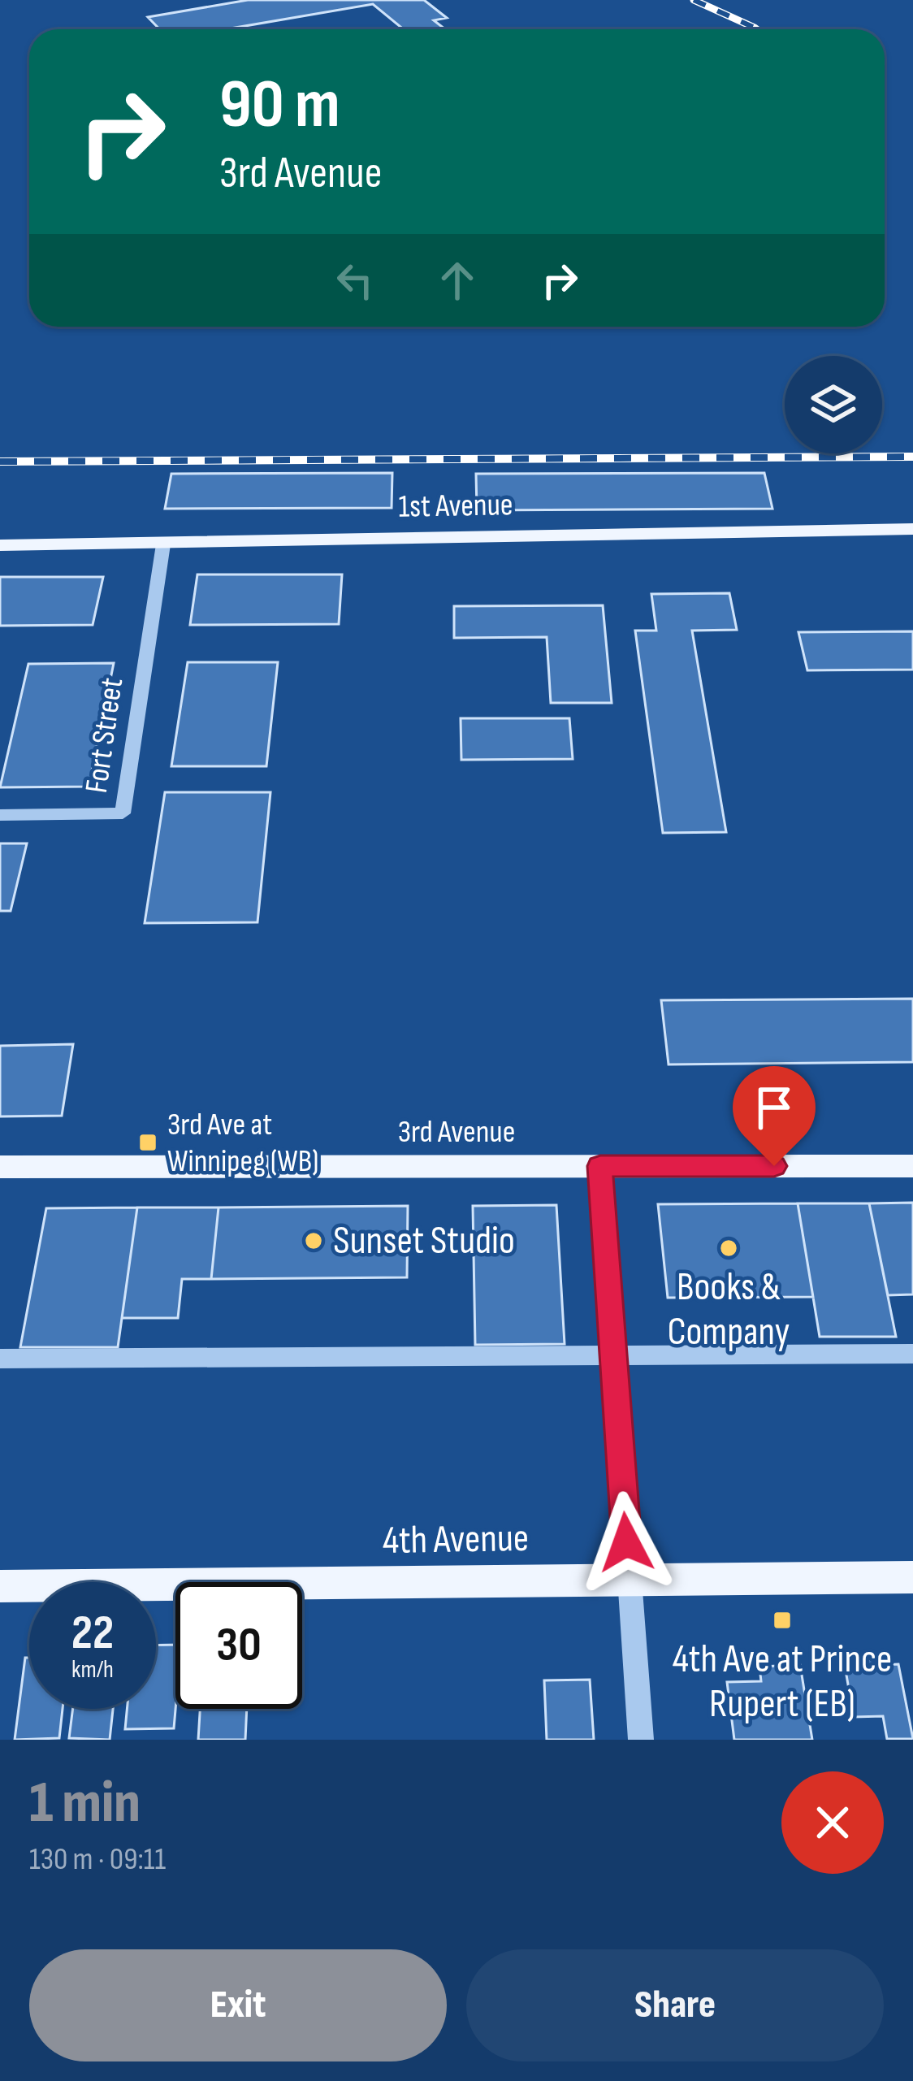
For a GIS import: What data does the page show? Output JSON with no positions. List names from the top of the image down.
{
  "streets": {
    "main road": ["1st Avenue", "3rd Avenue", "4th Avenue"],
    "street": ["Fort Street"]
  },
  "crossings": [
    ["1st Avenue", "Fort Street"]
  ],
  "places": {
    "transit": ["3rd Ave at Winnipeg (WB)", "4th Ave at Prince Rupert (EB)"],
    "other": ["Sunset Studio", "Books & Company"]
  },
  "page": {
    "turn": ["90 m", "3rd Avenue"],
    "speed": "22 km/h",
    "limit": "30",
    "heading": ["1 min", "130 m · 09:11"],
    "buttons": ["Exit", "Share"]
  }
}
